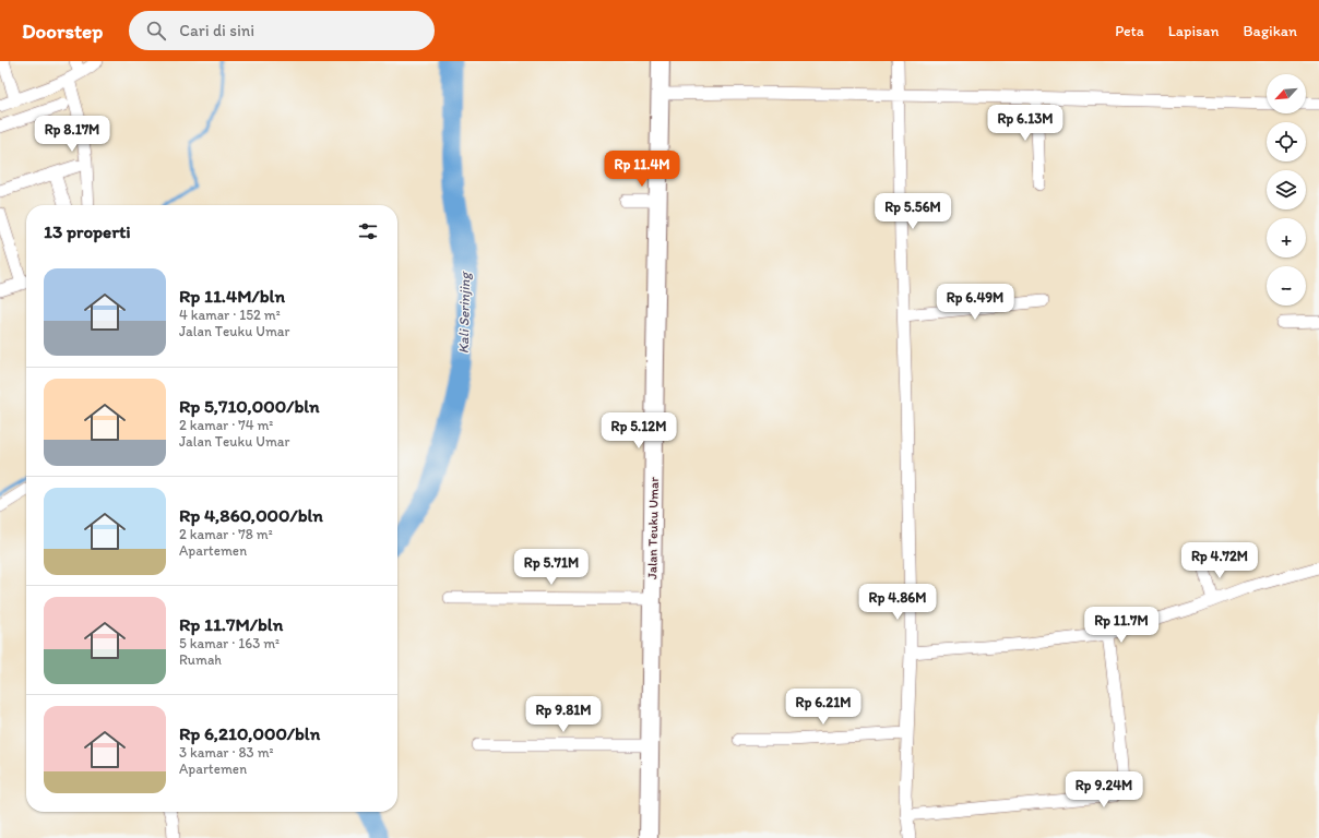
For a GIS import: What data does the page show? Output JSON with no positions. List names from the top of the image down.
{
  "streets": {
    "main road": ["Jalan Teuku Umar"]
  },
  "water": ["Kali Serinjing"],
  "north": "bottom left",
  "page": {
    "header": "Doorstep",
    "search": "Cari di sini",
    "nav": ["Peta", "Lapisan", "Bagikan"],
    "map_buttons": ["+", "−"],
    "price": [
      "Rp 6.13M",
      "Rp 8.17M",
      "Rp 11.4M",
      "Rp 5.56M",
      "Rp 6.49M",
      "Rp 5.12M",
      "Rp 4.72M",
      "Rp 5.71M",
      "Rp 4.86M",
      "Rp 11.7M",
      "Rp 6.21M",
      "Rp 9.81M",
      "Rp 9.24M"
    ],
    "heading": "13 properti",
    "list": [
      {
        "name": "Rp 11.4M/bln",
        "note": "4 kamar · 152 m² · Jalan Teuku Umar"
      },
      {
        "name": "Rp 5,710,000/bln",
        "note": "2 kamar · 74 m² · Jalan Teuku Umar"
      },
      {
        "name": "Rp 4,860,000/bln",
        "note": "2 kamar · 78 m² · Apartemen"
      },
      {
        "name": "Rp 11.7M/bln",
        "note": "5 kamar · 163 m² · Rumah"
      },
      {
        "name": "Rp 6,210,000/bln",
        "note": "3 kamar · 83 m² · Apartemen"
      }
    ]
  }
}
